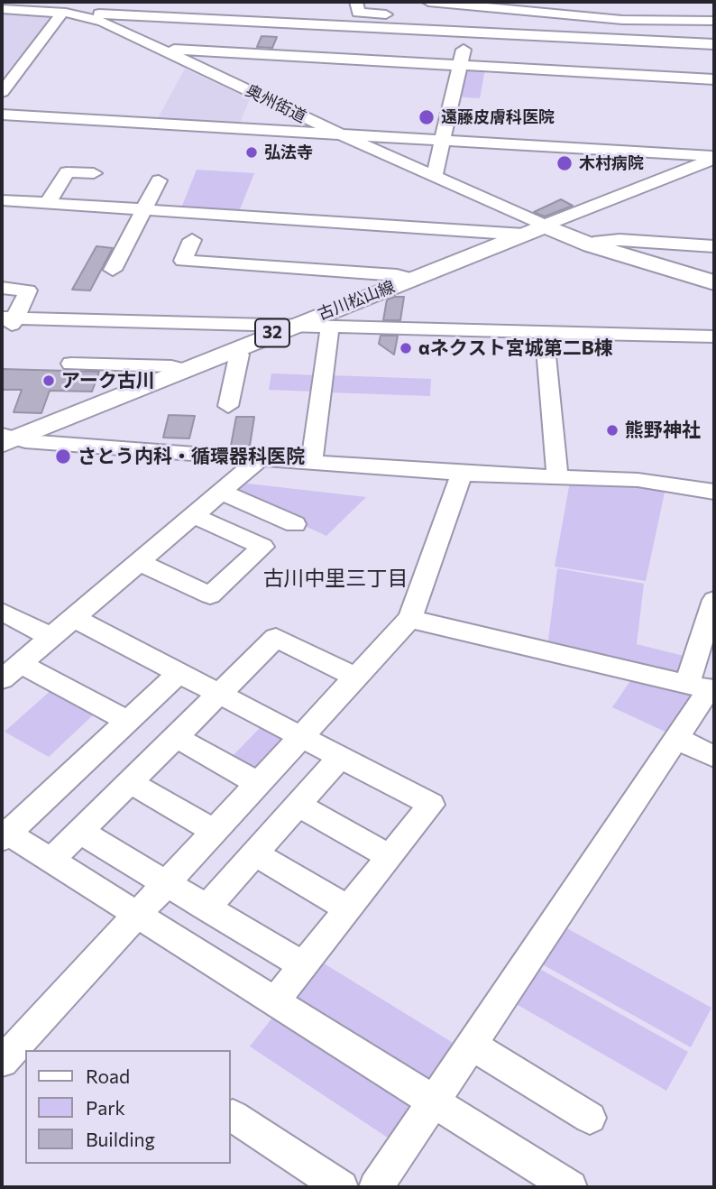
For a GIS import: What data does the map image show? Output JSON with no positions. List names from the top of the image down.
{
  "streets": {
    "main road": ["古川松山線", "32"],
    "street": ["奥州街道"]
  },
  "crossings": [
    ["奥州街道", "古川松山線"]
  ],
  "districts": ["古川中里三丁目"],
  "places": [
    "遠藤皮膚科医院",
    "弘法寺",
    "木村病院",
    "αネクスト宮城第二B棟",
    "アーク古川",
    "熊野神社",
    "さとう内科・循環器科医院"
  ],
  "legend": ["Road", "Park", "Building"]
}
